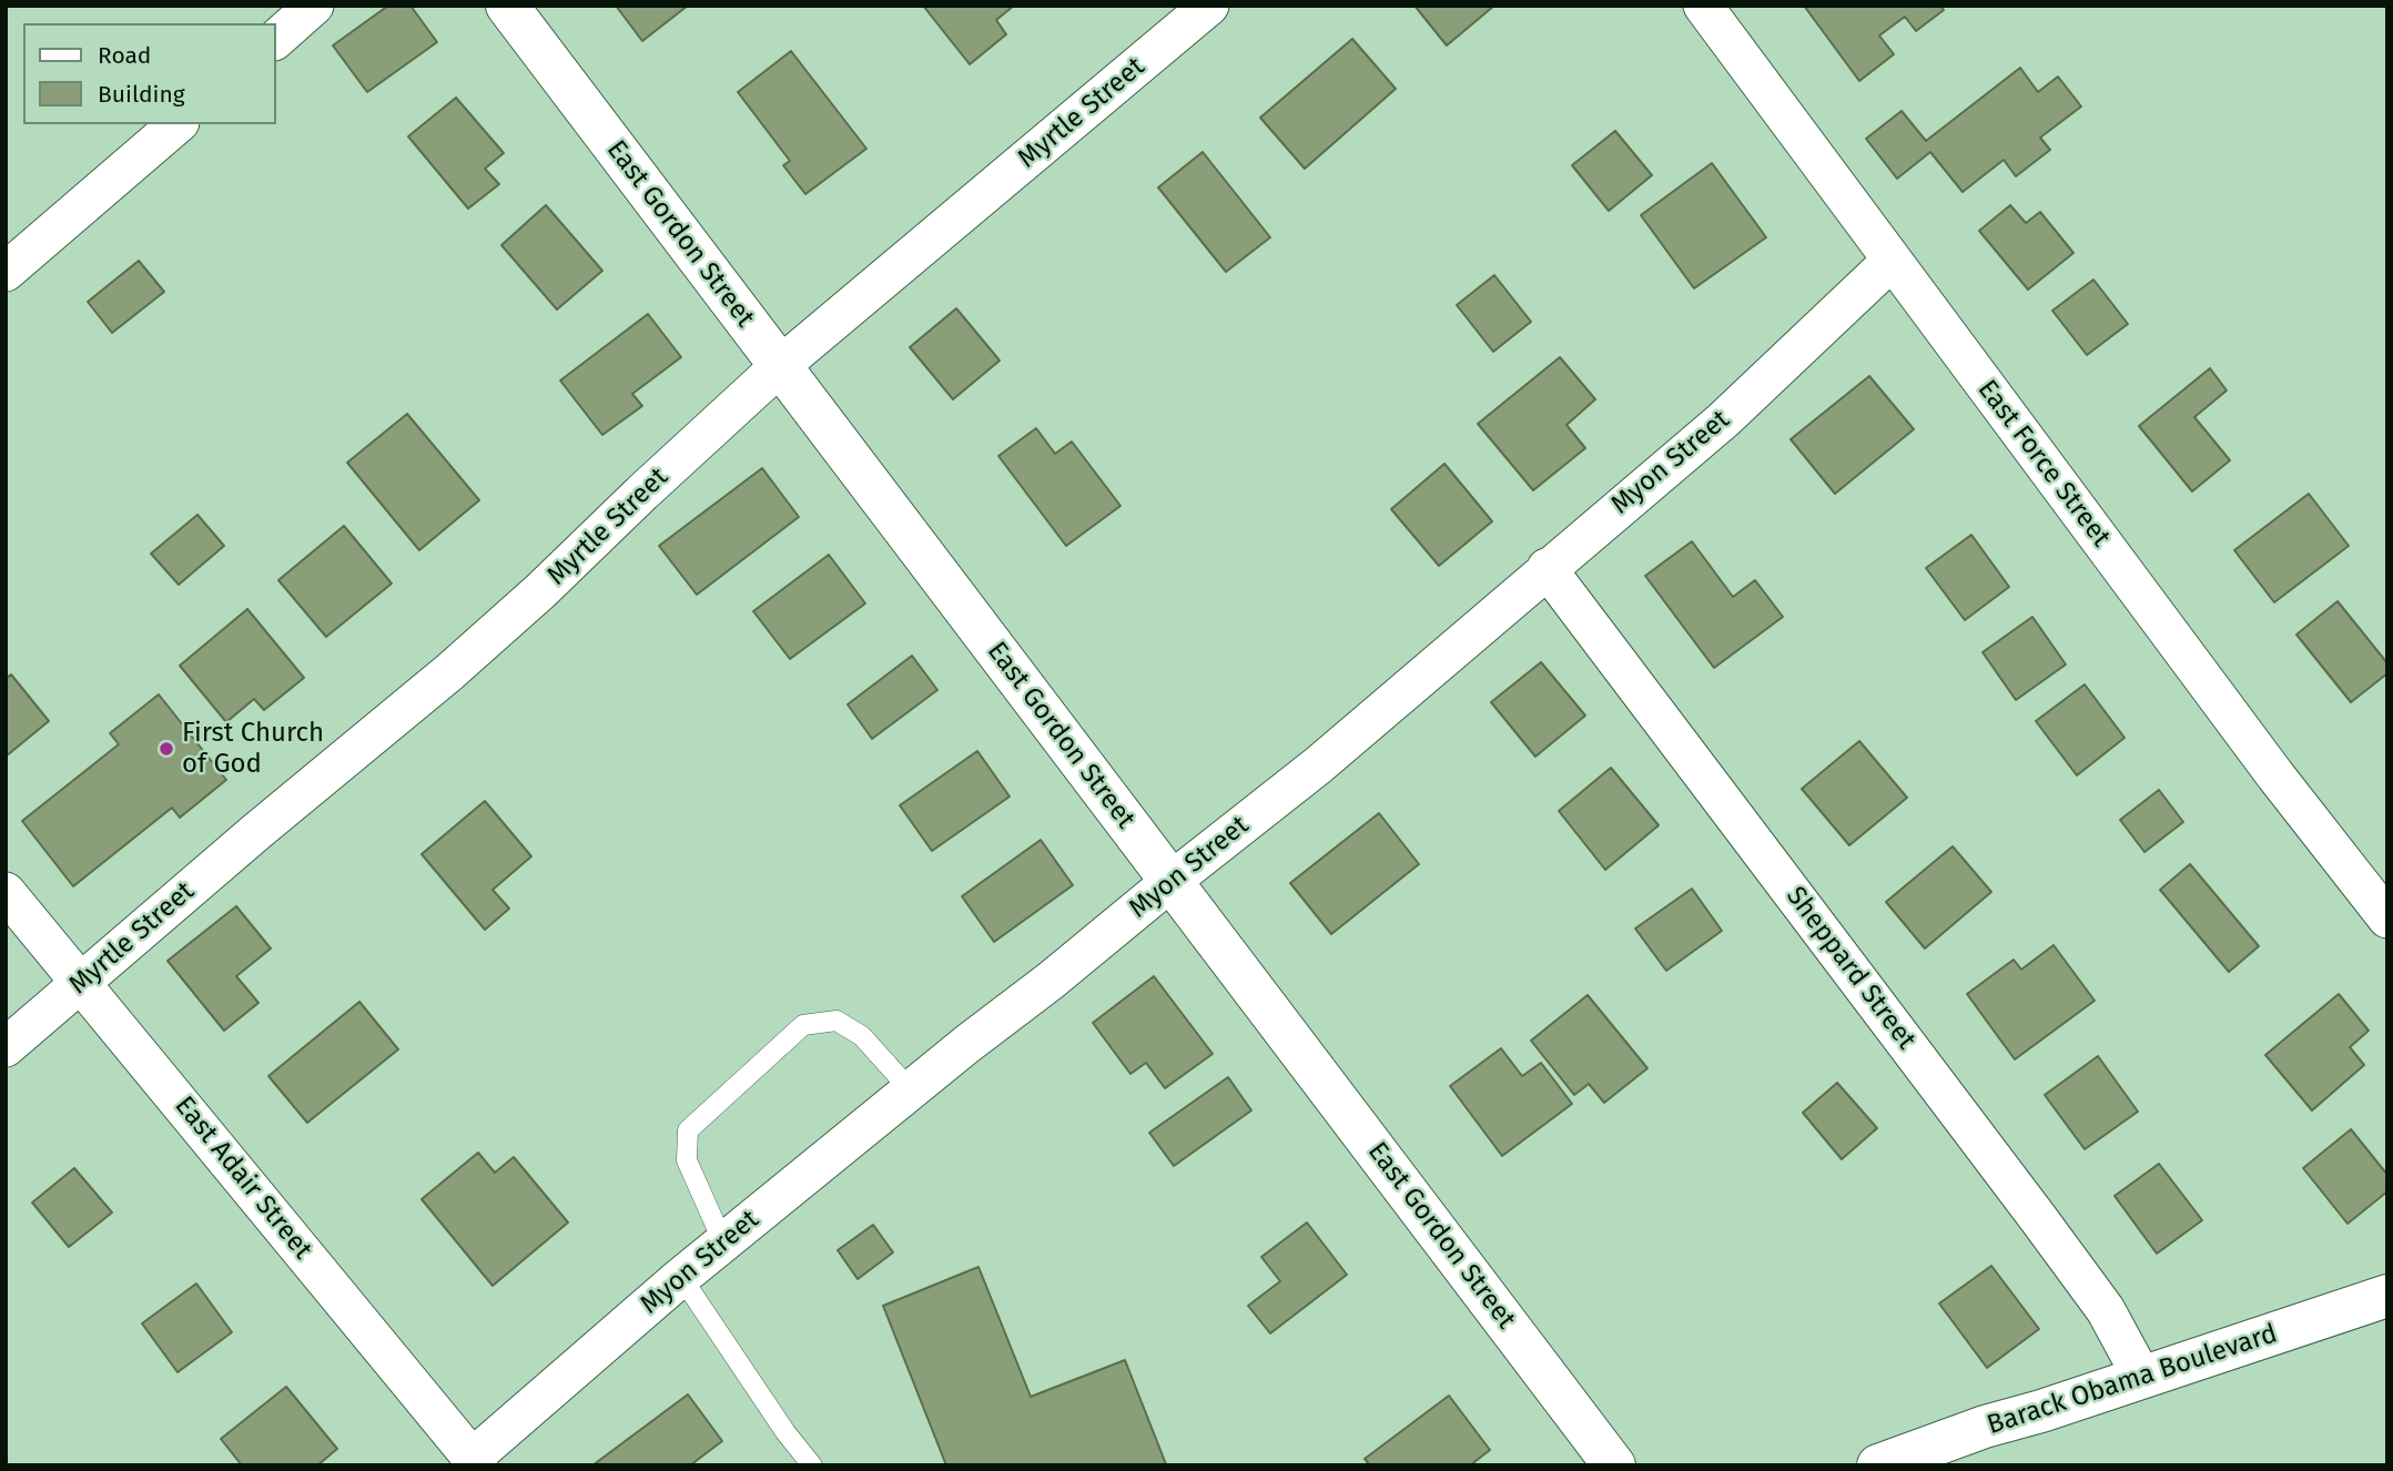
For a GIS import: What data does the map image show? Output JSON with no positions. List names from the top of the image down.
{
  "streets": {
    "street": [
      "Myrtle Street",
      "East Gordon Street",
      "Myon Street",
      "East Force Street",
      "Sheppard Street",
      "East Adair Street",
      "Barack Obama Boulevard"
    ]
  },
  "crossings": [
    ["Myrtle Street", "East Gordon Street"],
    ["Myrtle Street", "East Adair Street"],
    ["East Gordon Street", "Myon Street"],
    ["Myon Street", "East Force Street"],
    ["Myon Street", "Sheppard Street"],
    ["Myon Street", "East Adair Street"],
    ["Sheppard Street", "Barack Obama Boulevard"]
  ],
  "places": ["First Church of God"],
  "legend": ["Road", "Building"]
}
